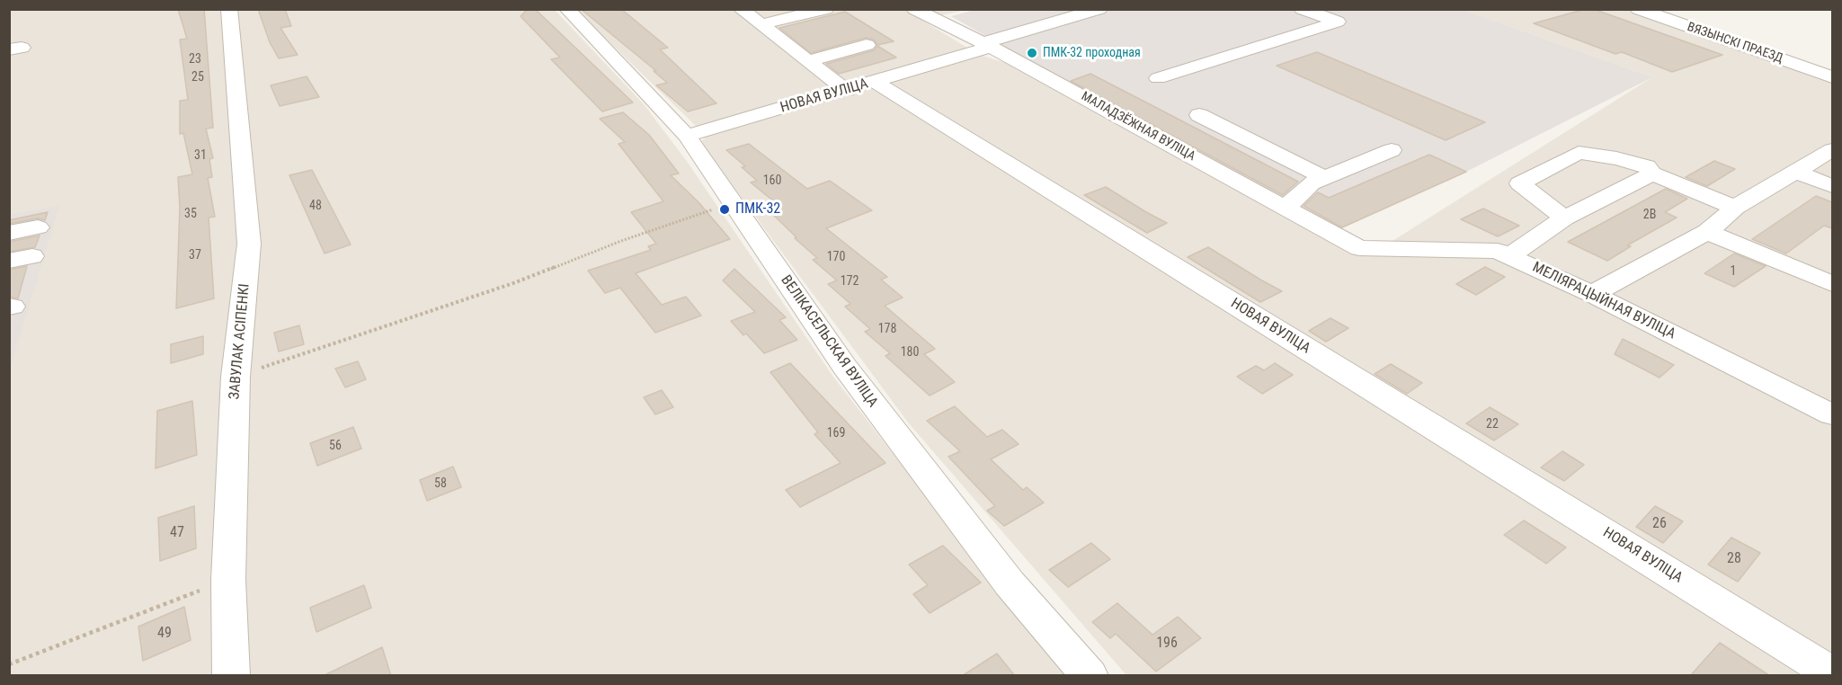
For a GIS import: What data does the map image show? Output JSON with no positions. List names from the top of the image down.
{
  "streets": {
    "street": [
      "ВЯЗЫНСКІ ПРАЕЗД",
      "НОВАЯ ВУЛІЦА",
      "МАЛАДЗЁЖНАЯ ВУЛІЦА",
      "МЕЛІЯРАЦЫЙНАЯ ВУЛІЦА",
      "ЗАВУЛАК АСІПЕНКІ",
      "ВЕЛІКАСЕЛЬСКАЯ ВУЛІЦА"
    ]
  },
  "crossings": [
    ["НОВАЯ ВУЛІЦА", "ВЕЛІКАСЕЛЬСКАЯ ВУЛІЦА"],
    ["МАЛАДЗЁЖНАЯ ВУЛІЦА", "МЕЛІЯРАЦЫЙНАЯ ВУЛІЦА"]
  ],
  "places": ["ПМК-32 проходная", "ПМК-32"],
  "house_numbers": [
    "23",
    "25",
    "31",
    "160",
    "48",
    "35",
    "2В",
    "37",
    "170",
    "1",
    "172",
    "178",
    "180",
    "22",
    "169",
    "56",
    "58",
    "26",
    "47",
    "28",
    "49",
    "196"
  ]
}
